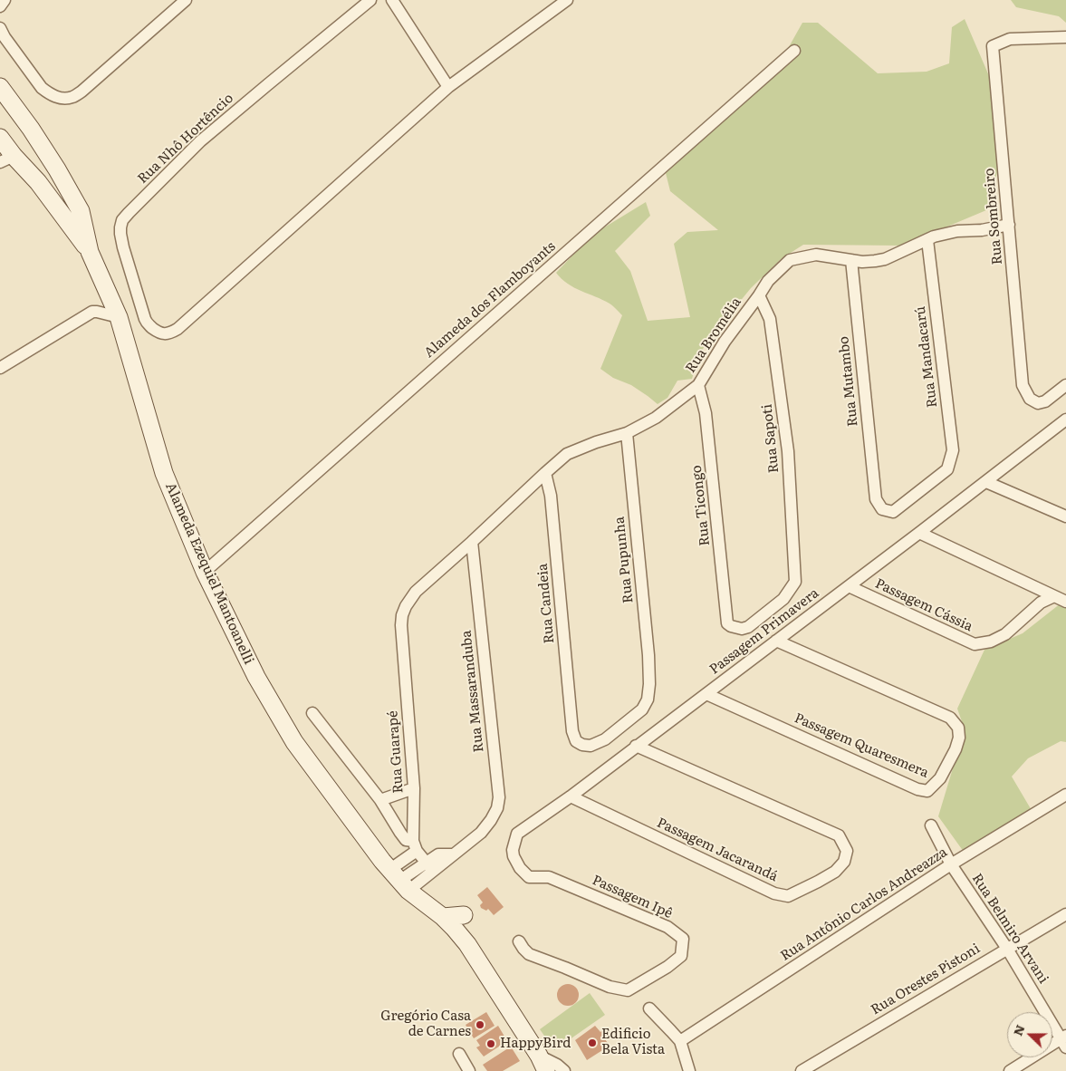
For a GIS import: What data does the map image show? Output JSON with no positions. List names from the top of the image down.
{
  "streets": {
    "main road": ["Alameda Ezequiel Mantoanelli"],
    "street": [
      "Rua Nhô Hortêncio",
      "Rua Sombreiro",
      "Alameda dos Flamboyants",
      "Rua Bromélia",
      "Rua Mandacarú",
      "Rua Mutambo",
      "Rua Sapoti",
      "Rua Ticongo",
      "Rua Pupunha",
      "Rua Candeia",
      "Passagem Cássia",
      "Passagem Primavera",
      "Rua Massaranduba",
      "Passagem Quaresmera",
      "Rua Guarapé",
      "Passagem Jacarandá",
      "Passagem Ipê",
      "Rua Antônio Carlos Andreazza",
      "Rua Belmiro Arvani",
      "Rua Orestes Pistoni"
    ]
  },
  "crossings": [
    ["Rua Sombreiro", "Rua Bromélia"],
    ["Alameda dos Flamboyants", "Alameda Ezequiel Mantoanelli"],
    ["Rua Bromélia", "Rua Mandacarú"],
    ["Rua Bromélia", "Rua Mutambo"],
    ["Rua Bromélia", "Rua Sapoti"],
    ["Rua Bromélia", "Rua Ticongo"],
    ["Rua Bromélia", "Rua Pupunha"],
    ["Rua Bromélia", "Rua Candeia"],
    ["Rua Bromélia", "Rua Massaranduba"],
    ["Rua Bromélia", "Rua Guarapé"],
    ["Rua Mandacarú", "Rua Mutambo"],
    ["Rua Sapoti", "Rua Ticongo"],
    ["Rua Pupunha", "Rua Candeia"],
    ["Alameda Ezequiel Mantoanelli", "Rua Massaranduba"],
    ["Passagem Cássia", "Passagem Primavera"],
    ["Passagem Primavera", "Passagem Quaresmera"],
    ["Passagem Primavera", "Passagem Jacarandá"],
    ["Passagem Primavera", "Passagem Ipê"],
    ["Rua Antônio Carlos Andreazza", "Rua Belmiro Arvani"],
    ["Rua Belmiro Arvani", "Rua Orestes Pistoni"]
  ],
  "places": ["Gregório Casa de Carnes", "Edificio Bela Vista", "HappyBird"],
  "north": "left"
}
